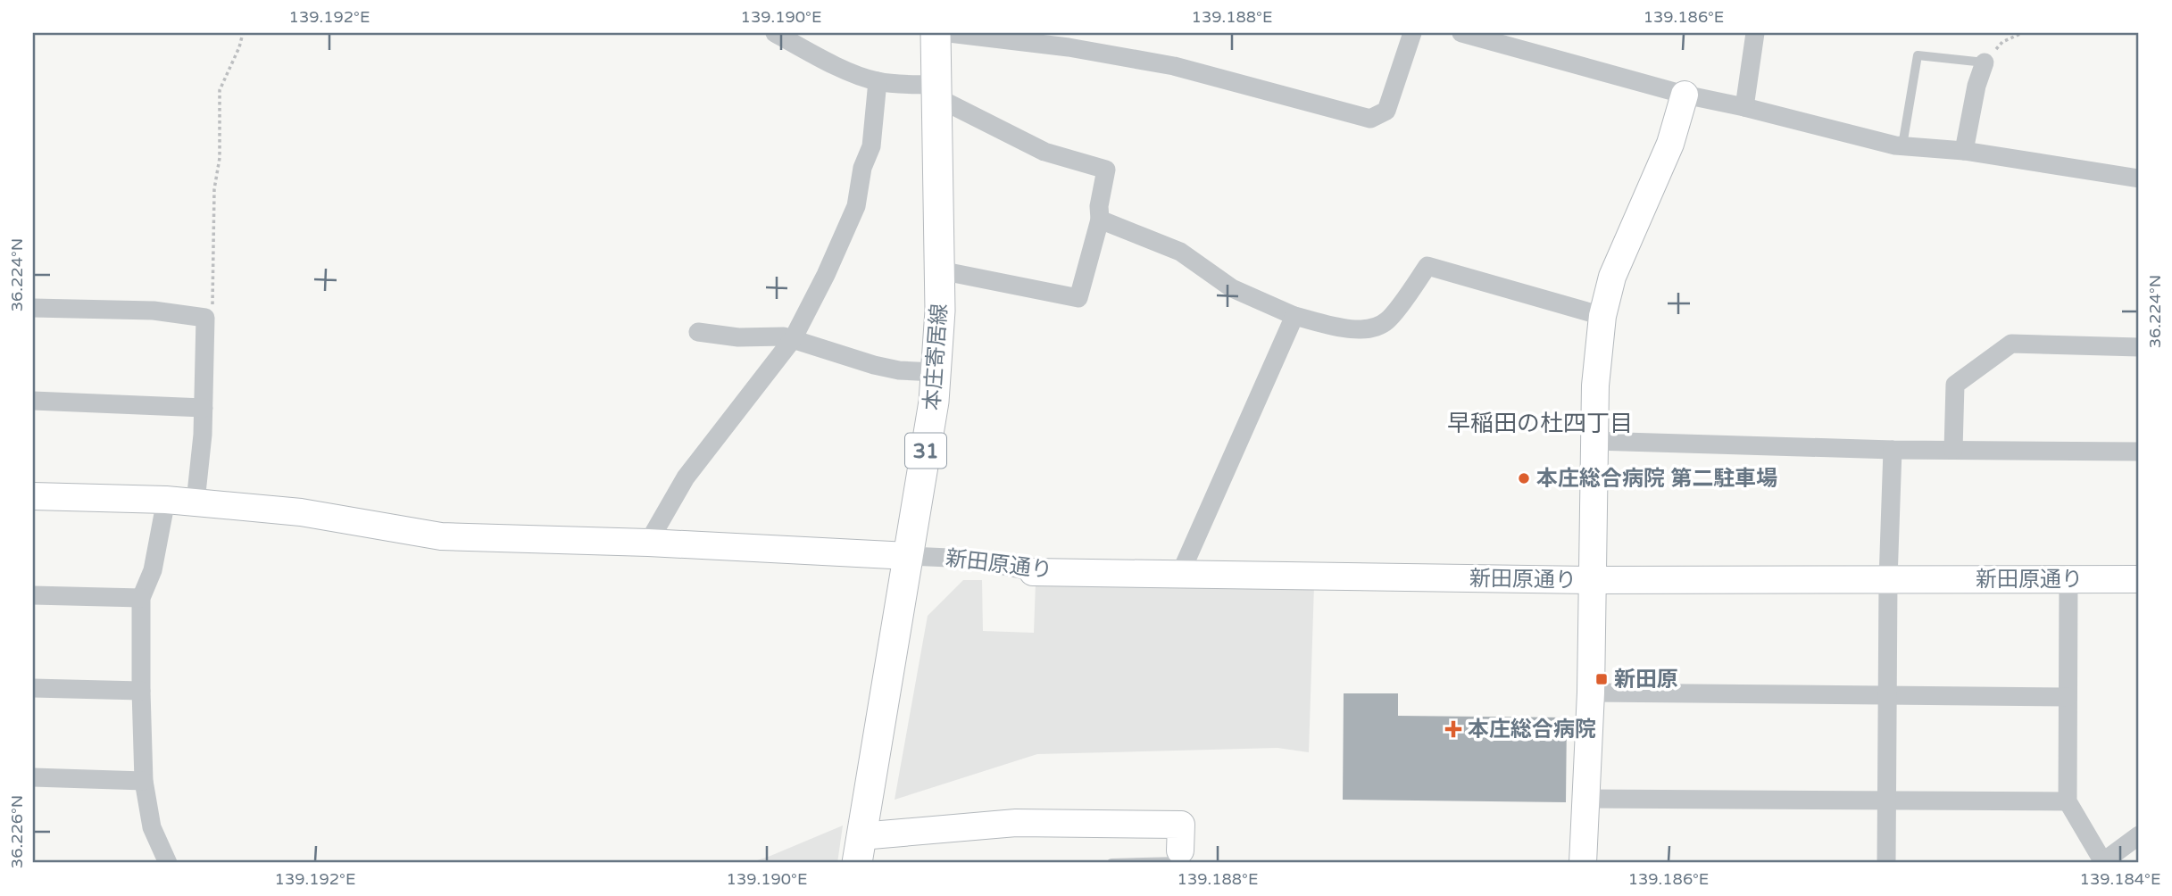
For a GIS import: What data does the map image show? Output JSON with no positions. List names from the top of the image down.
{
  "streets": {
    "main road": ["本庄寄居線", "31"],
    "street": ["新田原通り"]
  },
  "crossings": [
    ["本庄寄居線", "新田原通り"]
  ],
  "districts": ["早稲田の杜四丁目"],
  "places": {
    "other": ["本庄総合病院 第二駐車場"],
    "transit": ["新田原"],
    "health": ["本庄総合病院"]
  },
  "coordinates": [
    "139.192°E",
    "139.190°E",
    "139.188°E",
    "139.186°E",
    "36.224°N",
    "36.226°N",
    "139.184°E"
  ]
}
